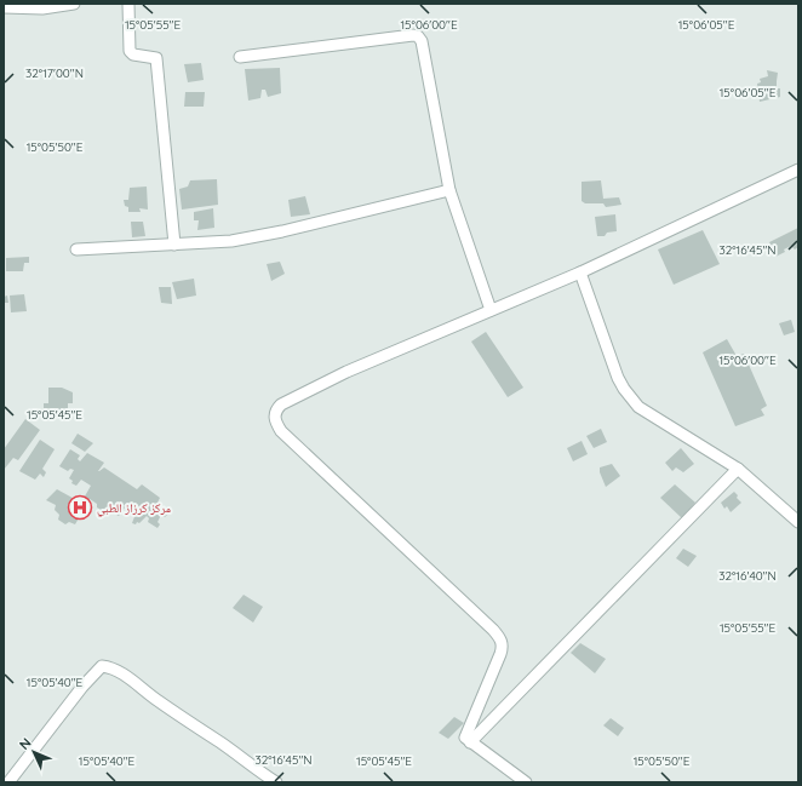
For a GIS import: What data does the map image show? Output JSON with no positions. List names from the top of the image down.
{
  "places": {
    "hospital": ["مركز كرزاز الطبي"]
  },
  "north": "top left",
  "coordinates": [
    "15°05'55\"E",
    "15°06'00\"E",
    "15°06'05\"E",
    "32°17'00\"N",
    "15°05'50\"E",
    "32°16'45\"N",
    "15°05'45\"E",
    "32°16'40\"N",
    "15°05'40\"E"
  ]
}
